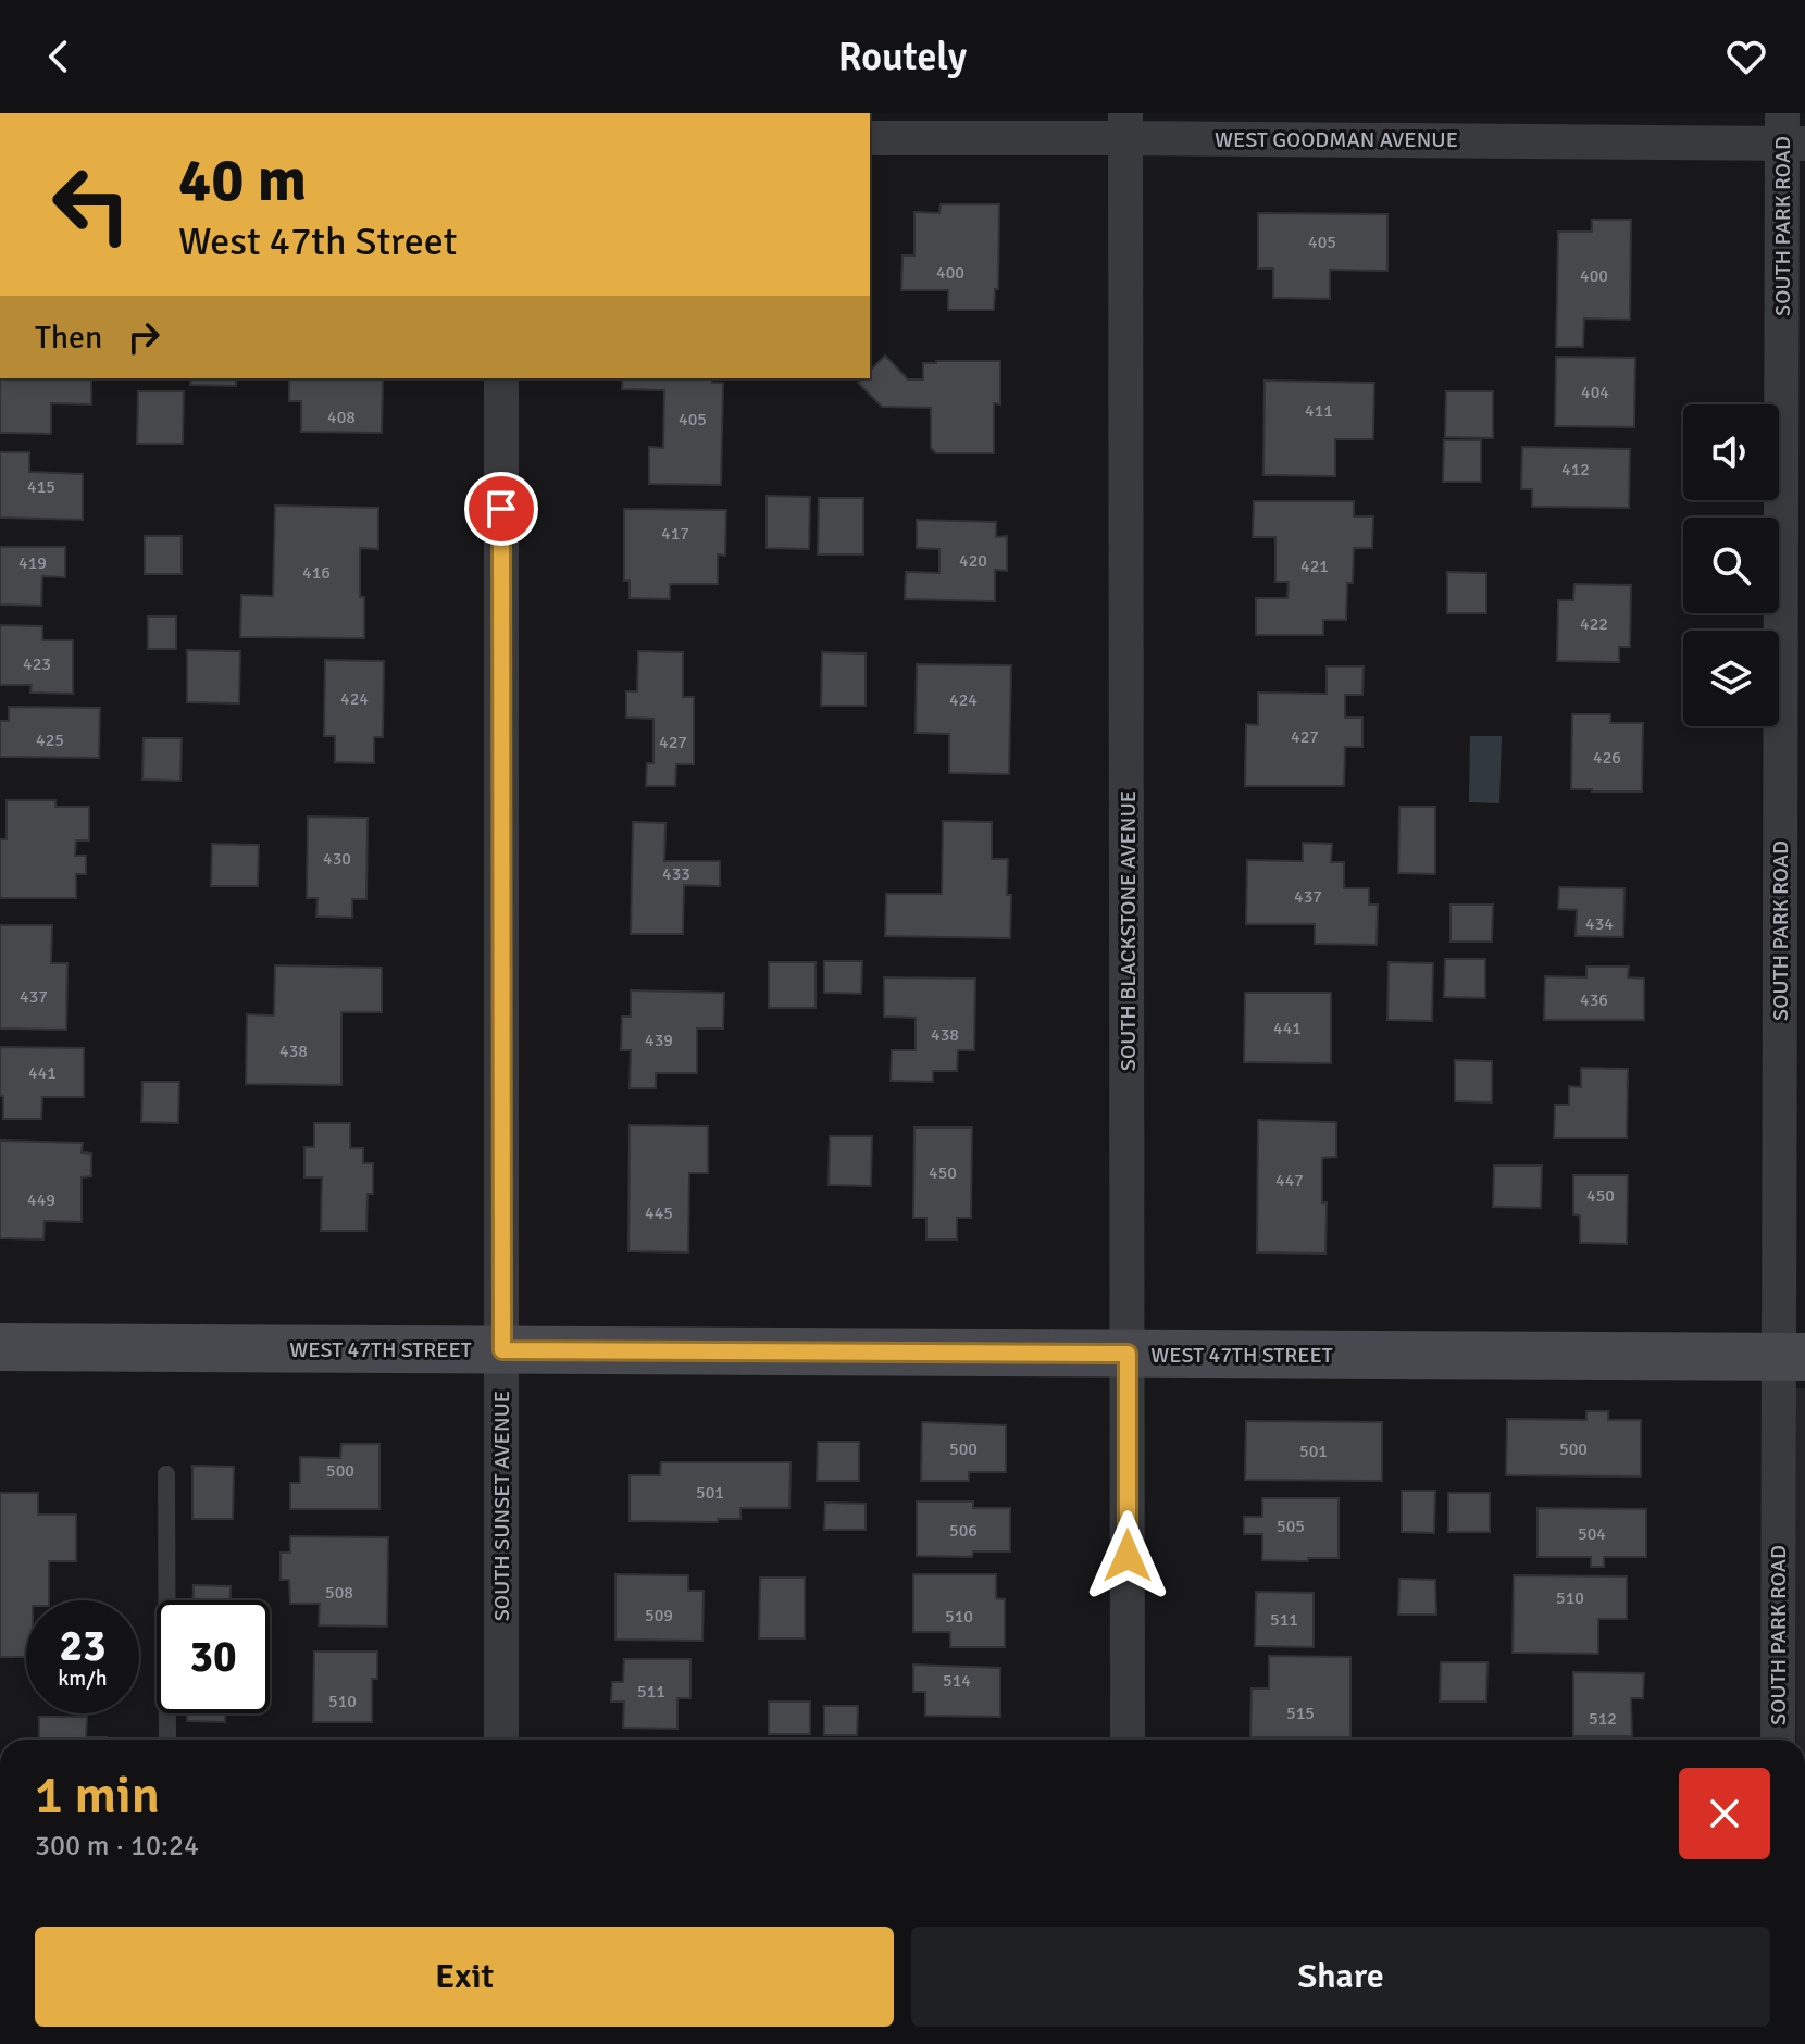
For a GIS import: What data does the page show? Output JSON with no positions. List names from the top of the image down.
{
  "streets": {
    "main road": ["WEST 47TH STREET"],
    "street": [
      "WEST GOODMAN AVENUE",
      "SOUTH PARK ROAD",
      "SOUTH BLACKSTONE AVENUE",
      "SOUTH SUNSET AVENUE"
    ]
  },
  "crossings": [
    ["WEST GOODMAN AVENUE", "SOUTH PARK ROAD"],
    ["WEST GOODMAN AVENUE", "SOUTH BLACKSTONE AVENUE"],
    ["SOUTH PARK ROAD", "WEST 47TH STREET"],
    ["SOUTH BLACKSTONE AVENUE", "WEST 47TH STREET"],
    ["WEST 47TH STREET", "SOUTH SUNSET AVENUE"]
  ],
  "house_numbers": [
    "405",
    "400",
    "400",
    "404",
    "411",
    "408",
    "405",
    "412",
    "415",
    "417",
    "420",
    "419",
    "421",
    "416",
    "422",
    "423",
    "424",
    "424",
    "427",
    "425",
    "427",
    "426",
    "430",
    "433",
    "437",
    "434",
    "437",
    "436",
    "441",
    "438",
    "439",
    "438",
    "441",
    "450",
    "447",
    "450",
    "449",
    "445",
    "500",
    "500",
    "501",
    "500",
    "501",
    "505",
    "506",
    "504",
    "508",
    "510",
    "509",
    "510",
    "511",
    "514",
    "511",
    "510",
    "515",
    "512"
  ],
  "page": {
    "header": "Routely",
    "turn": ["40 m", "West 47th Street"],
    "then": "Then",
    "speed": "23 km/h",
    "limit": "30",
    "heading": ["1 min", "300 m · 10:24"],
    "buttons": ["Exit", "Share"]
  }
}
